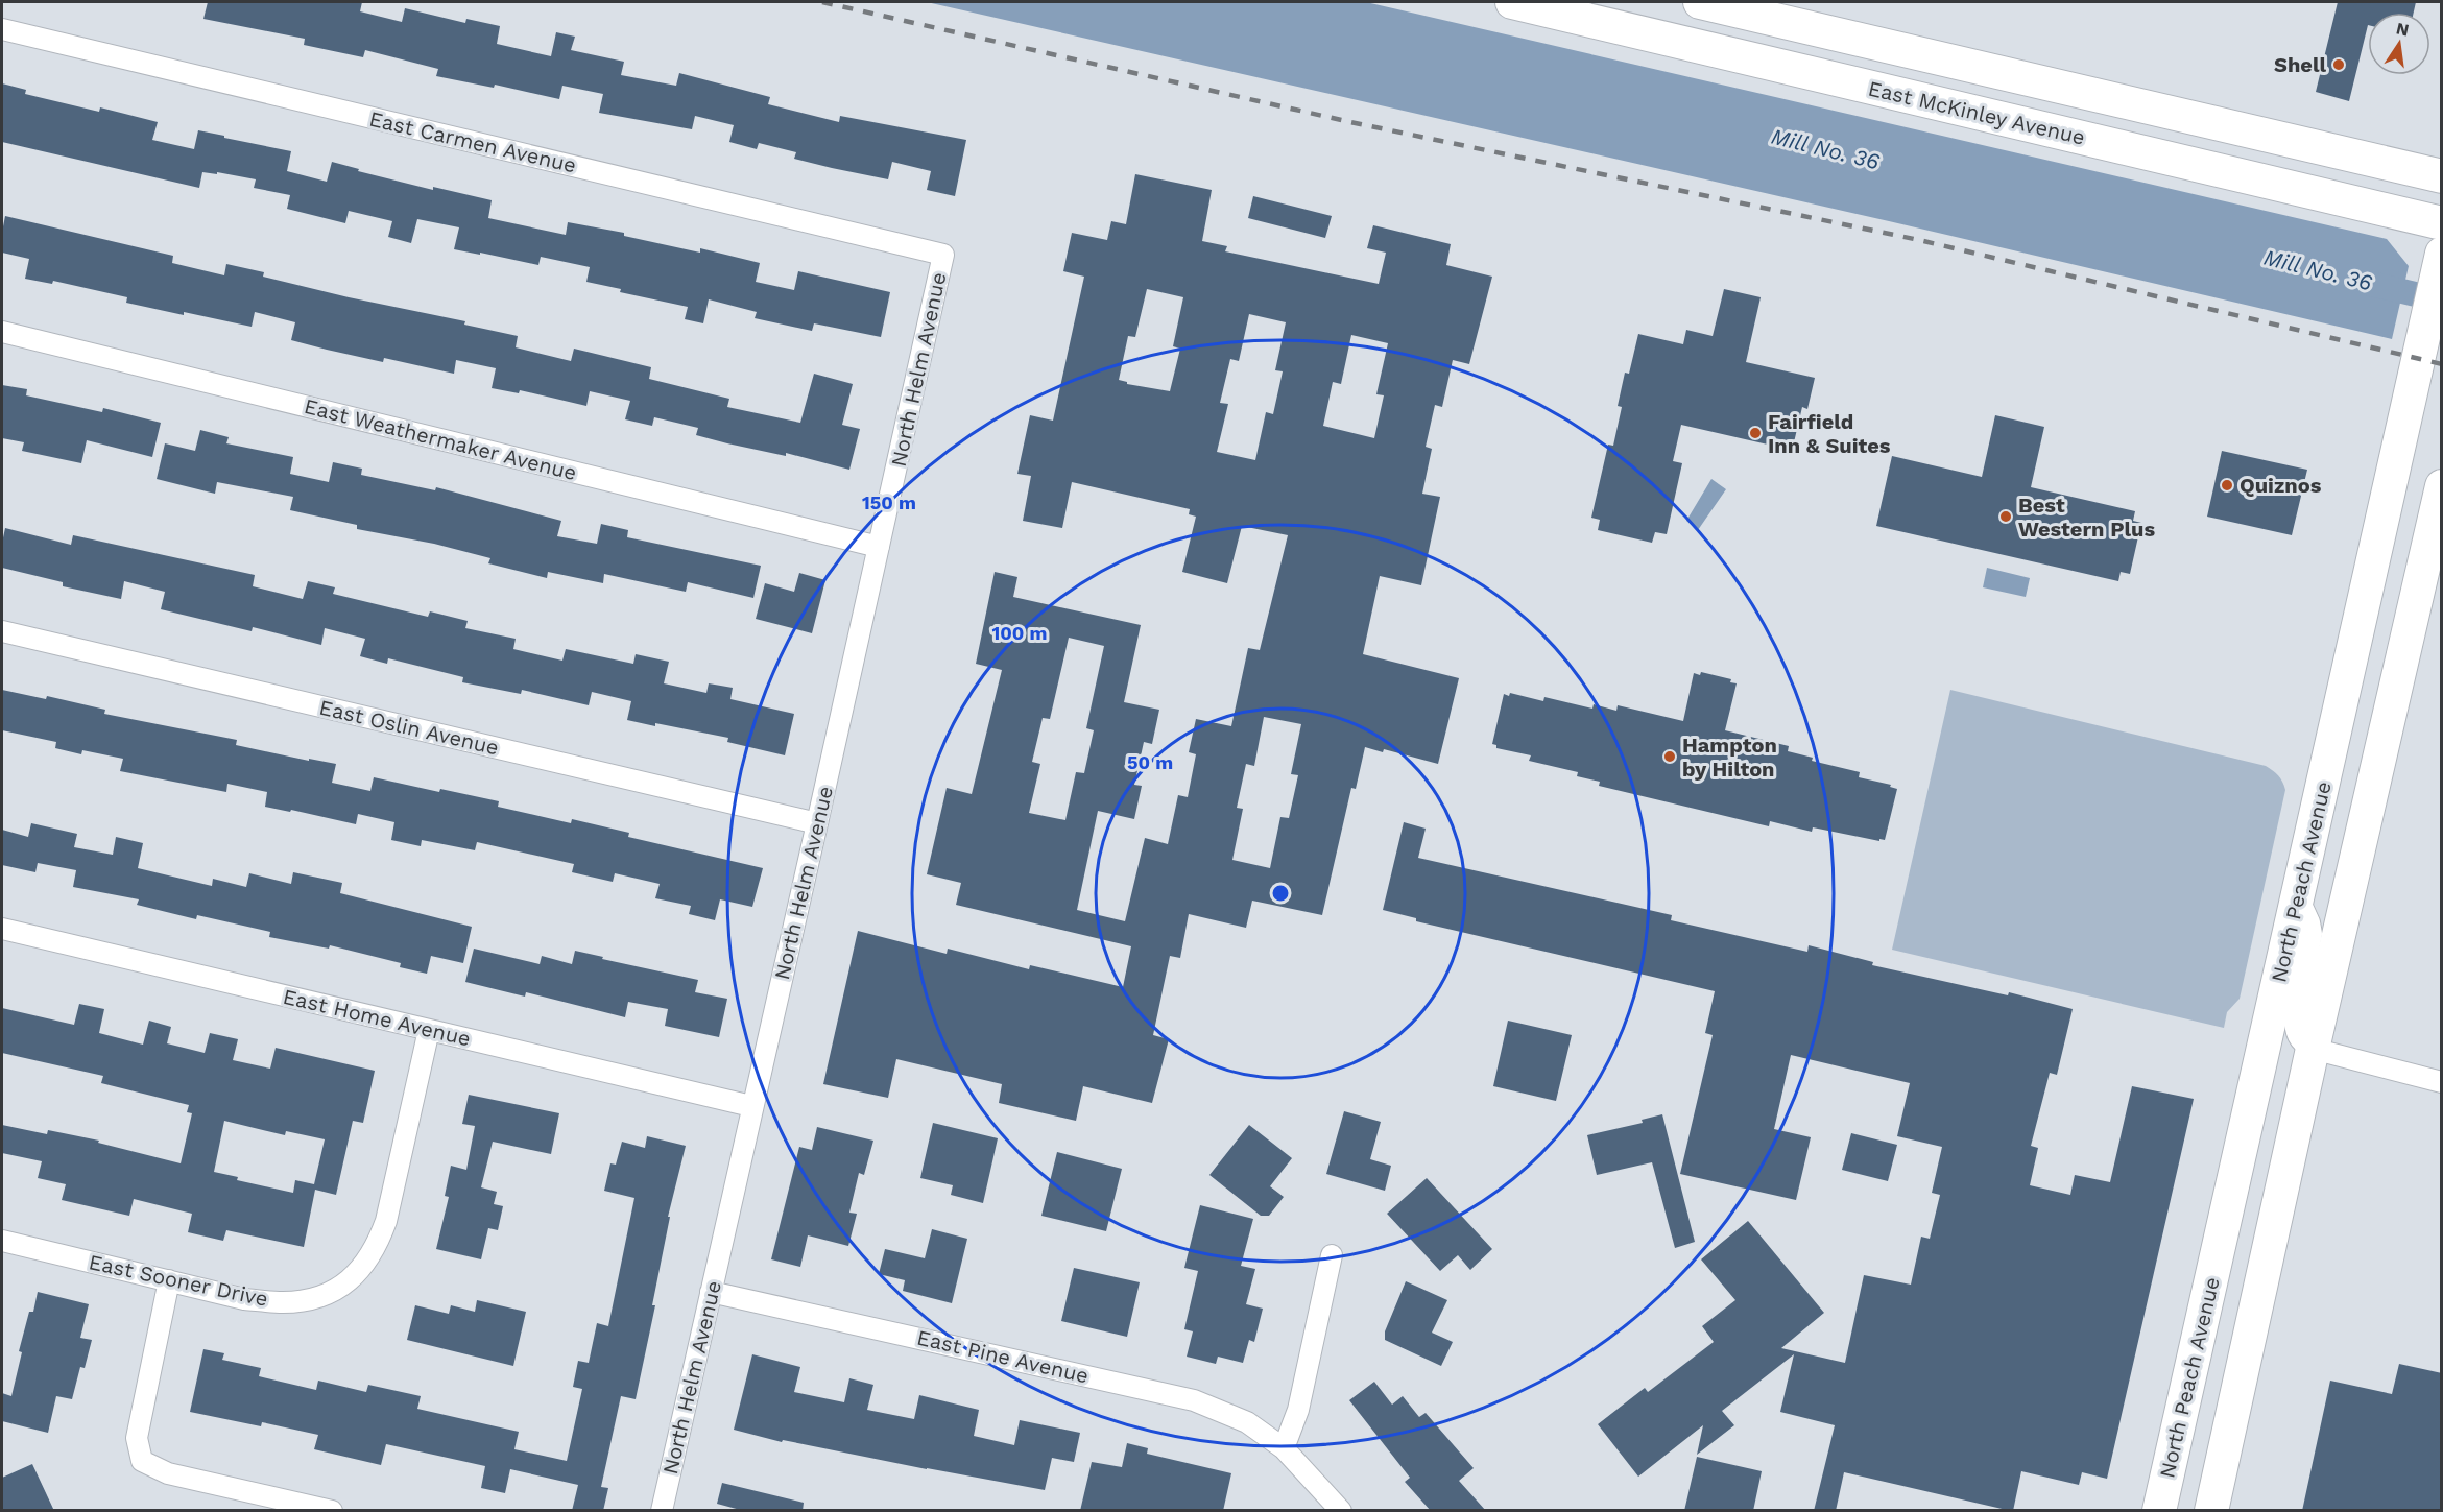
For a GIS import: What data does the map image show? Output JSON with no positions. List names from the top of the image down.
{
  "streets": {
    "main road": ["East McKinley Avenue", "North Peach Avenue"],
    "street": [
      "East Carmen Avenue",
      "North Helm Avenue",
      "East Weathermaker Avenue",
      "East Oslin Avenue",
      "East Home Avenue",
      "East Sooner Drive",
      "East Pine Avenue"
    ]
  },
  "crossings": [
    ["East Carmen Avenue", "North Helm Avenue"],
    ["North Helm Avenue", "East Weathermaker Avenue"],
    ["North Helm Avenue", "East Oslin Avenue"],
    ["North Helm Avenue", "East Home Avenue"],
    ["North Helm Avenue", "East Pine Avenue"],
    ["East Home Avenue", "East Sooner Drive"]
  ],
  "water": ["Mill No. 36"],
  "places": [
    "Shell",
    "Fairfield Inn & Suites",
    "Quiznos",
    "Best Western Plus",
    "Hampton by Hilton"
  ],
  "north": "top",
  "rings": ["150 m", "100 m", "50 m"]
}
